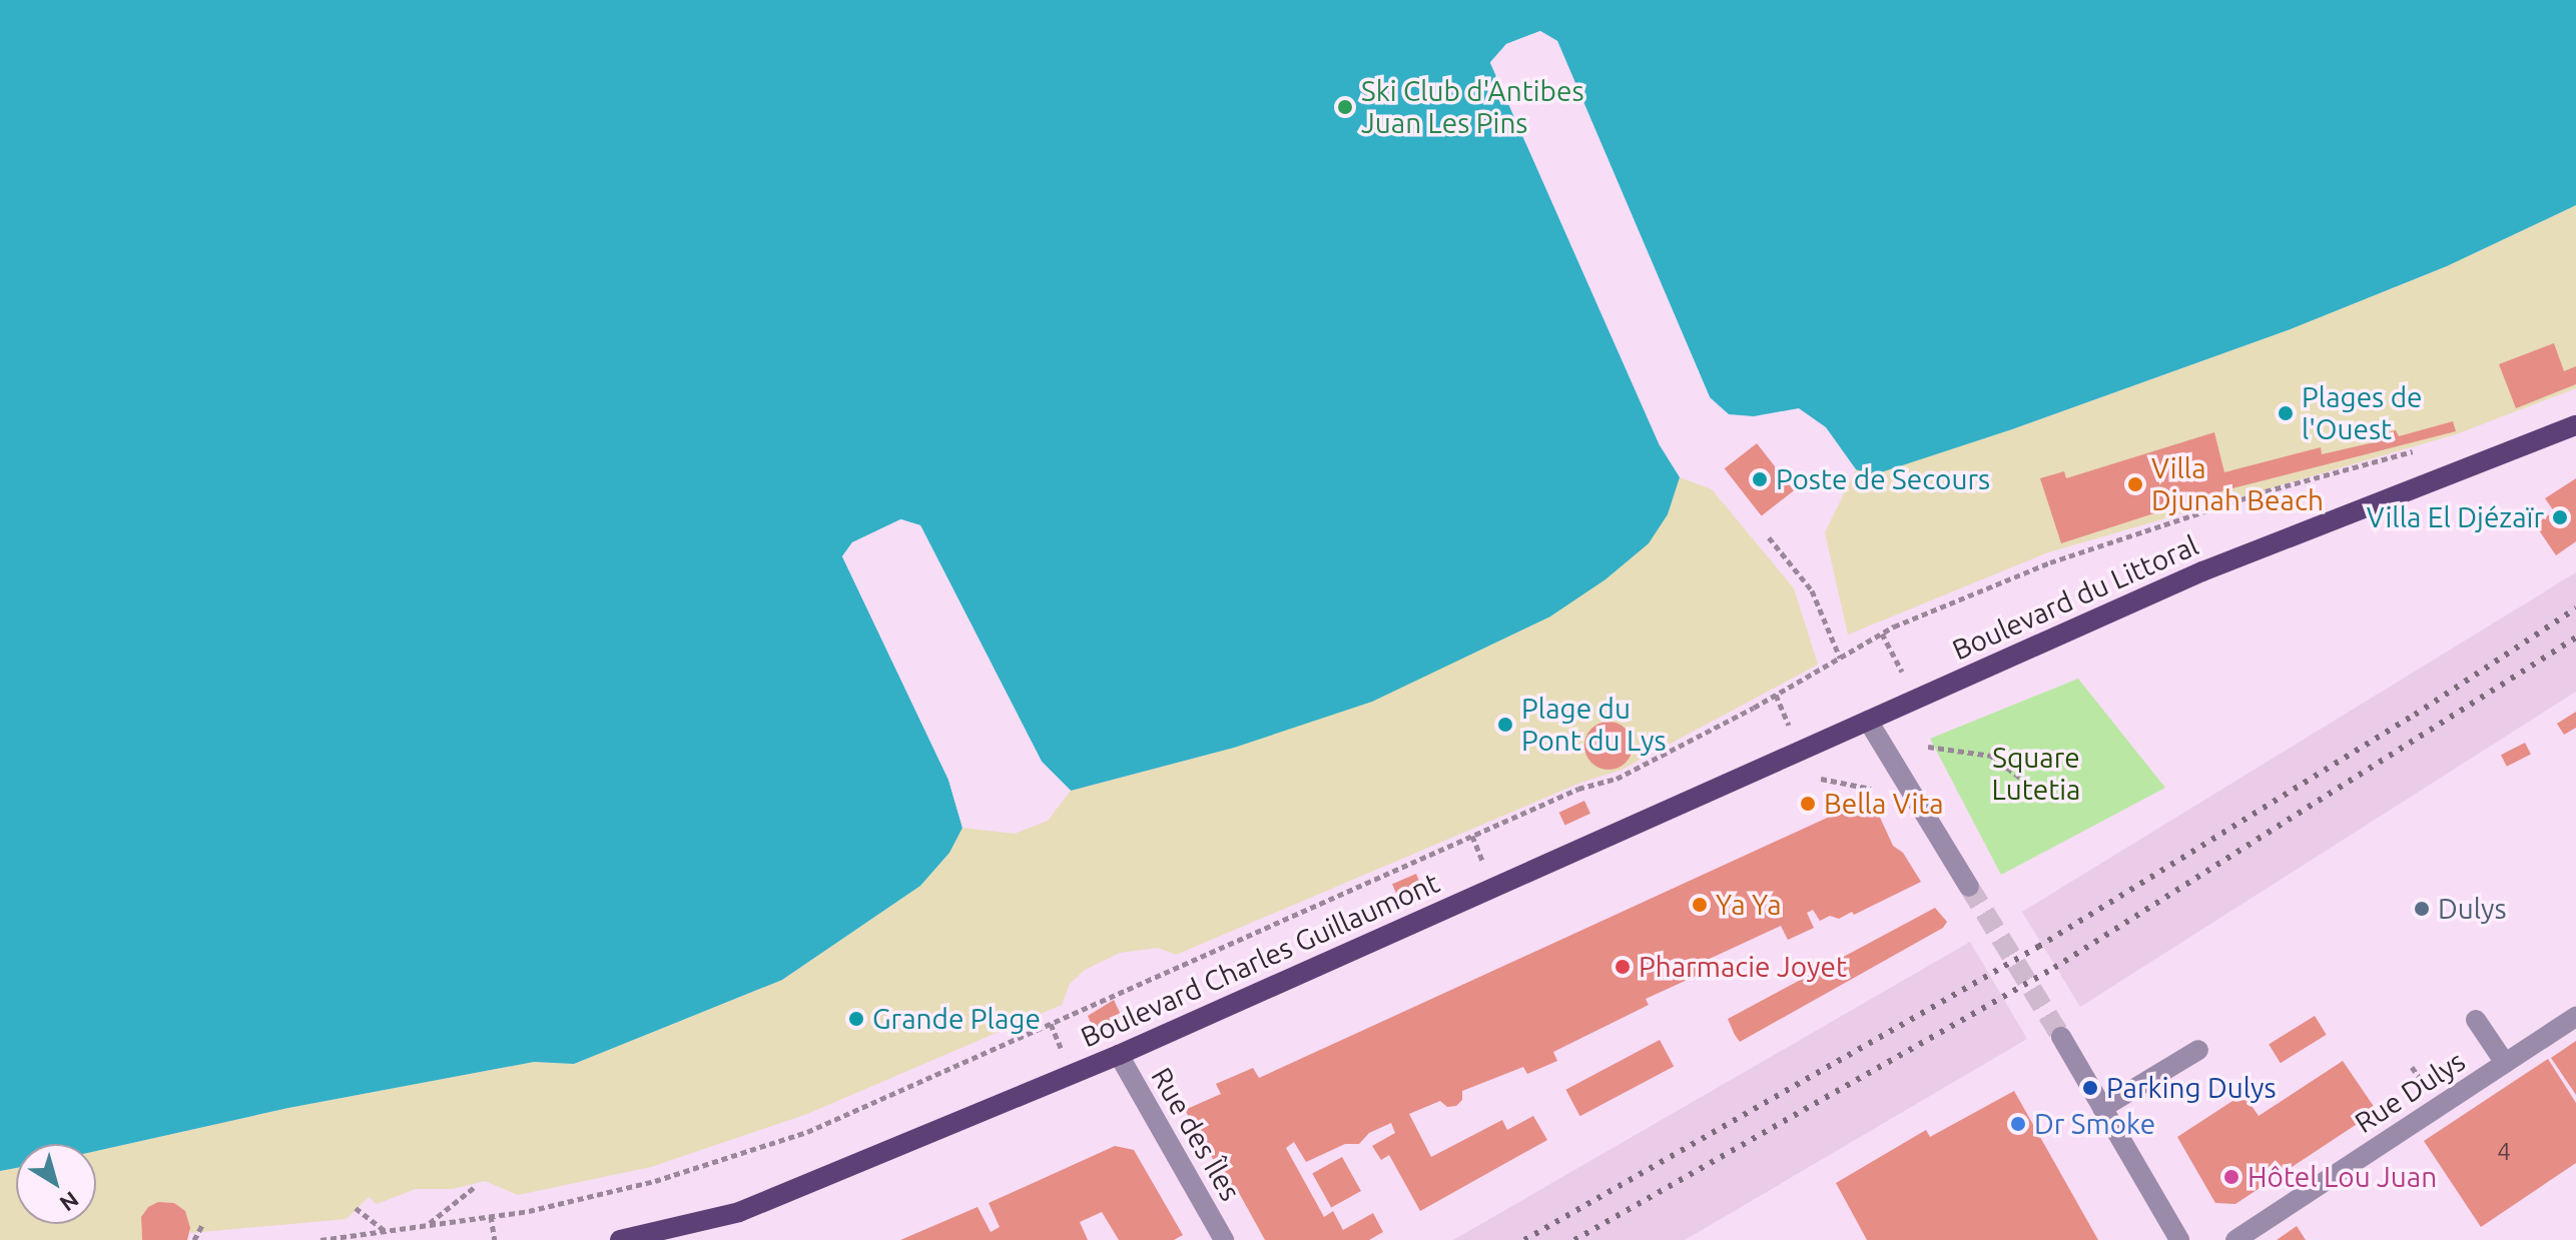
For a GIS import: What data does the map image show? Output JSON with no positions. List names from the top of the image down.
{
  "streets": {
    "main road": ["Boulevard du Littoral", "Boulevard Charles Guillaumont"],
    "street": ["Rue Dulys", "Rue des Îles"]
  },
  "crossings": [
    ["Boulevard du Littoral", "Boulevard Charles Guillaumont"],
    ["Boulevard Charles Guillaumont", "Rue des Îles"]
  ],
  "parks": ["Square Lutetia"],
  "places": [
    "Ski Club d'Antibes Juan Les Pins",
    "Plages de l'Ouest",
    "Poste de Secours",
    "Villa Djunah Beach",
    "Villa El Djézaïr",
    "Plage du Pont du Lys",
    "Bella Vita",
    "Ya Ya",
    "Dulys",
    "Pharmacie Joyet",
    "Grande Plage",
    "Parking Dulys",
    "Dr Smoke",
    "Hôtel Lou Juan"
  ],
  "house_numbers": ["4"],
  "north": "bottom right"
}
